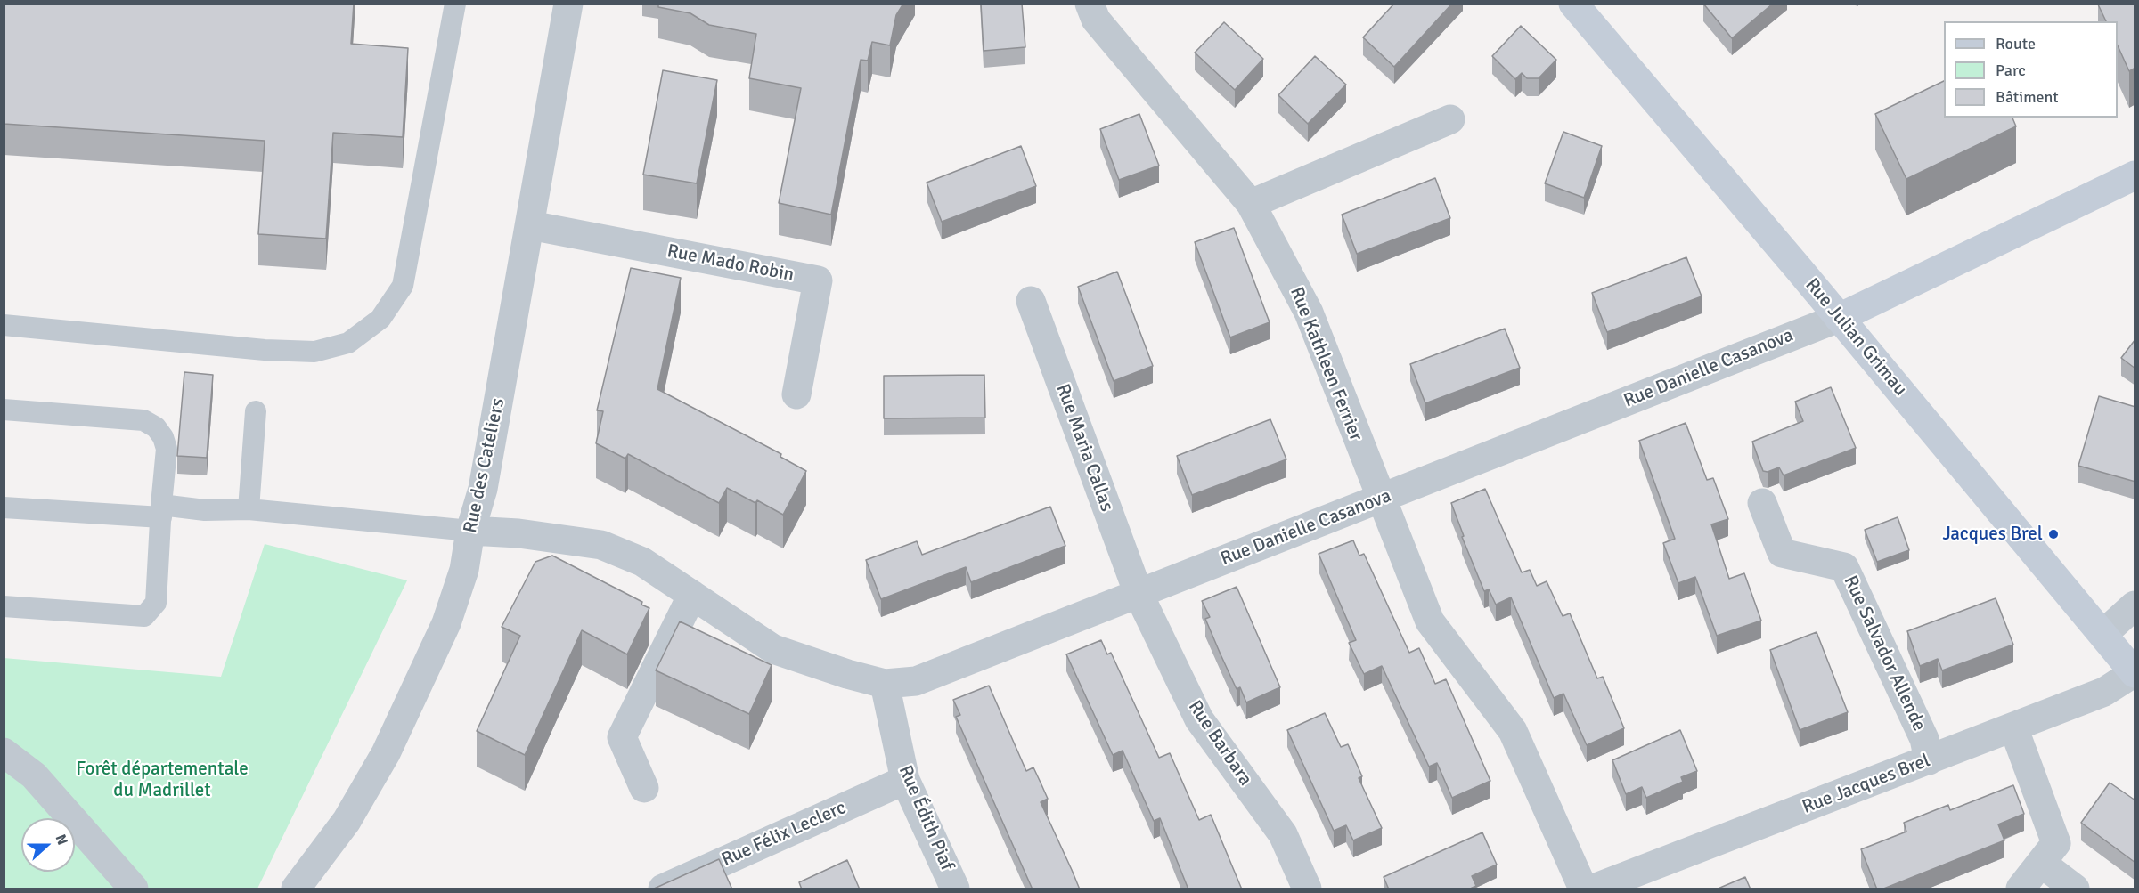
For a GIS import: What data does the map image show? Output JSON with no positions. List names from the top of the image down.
{
  "streets": {
    "street": [
      "Rue Mado Robin",
      "Rue Julian Grimau",
      "Rue Kathleen Ferrier",
      "Rue Danielle Casanova",
      "Rue Maria Callas",
      "Rue des Cateliers",
      "Rue Salvador Allende",
      "Rue Barbara",
      "Rue Jacques Brel",
      "Rue Édith Piaf",
      "Rue Félix Leclerc"
    ]
  },
  "crossings": [
    ["Rue Mado Robin", "Rue des Cateliers"],
    ["Rue Julian Grimau", "Rue Danielle Casanova"],
    ["Rue Julian Grimau", "Rue Jacques Brel"],
    ["Rue Kathleen Ferrier", "Rue Danielle Casanova"],
    ["Rue Danielle Casanova", "Rue Maria Callas"],
    ["Rue Danielle Casanova", "Rue des Cateliers"],
    ["Rue Danielle Casanova", "Rue Barbara"],
    ["Rue Danielle Casanova", "Rue Édith Piaf"],
    ["Rue Maria Callas", "Rue Barbara"],
    ["Rue Salvador Allende", "Rue Jacques Brel"],
    ["Rue Édith Piaf", "Rue Félix Leclerc"]
  ],
  "parks": ["Forêt départementale du Madrillet"],
  "places": ["Jacques Brel"],
  "legend": ["Route", "Parc", "Bâtiment"],
  "north": "right"
}
